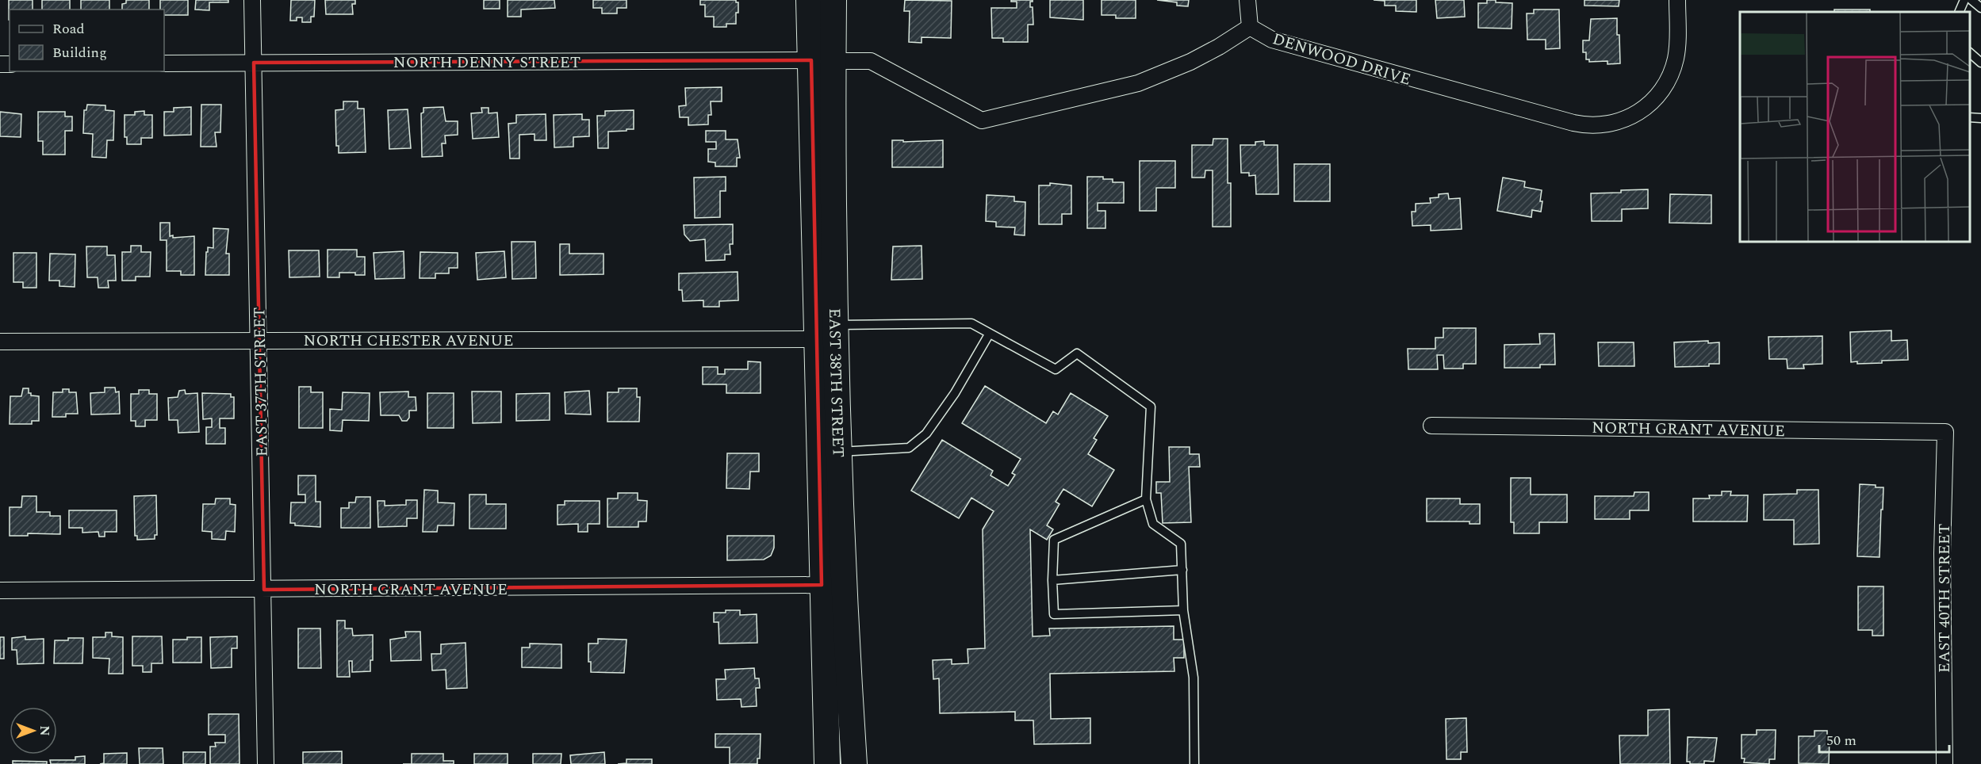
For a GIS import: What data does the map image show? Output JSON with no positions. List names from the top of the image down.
{
  "streets": {
    "main road": ["EAST 38TH STREET"],
    "street": [
      "DENWOOD DRIVE",
      "NORTH DENNY STREET",
      "NORTH CHESTER AVENUE",
      "EAST 37TH STREET",
      "NORTH GRANT AVENUE",
      "EAST 40TH STREET"
    ]
  },
  "crossings": [
    ["NORTH DENNY STREET", "EAST 37TH STREET"],
    ["NORTH DENNY STREET", "EAST 38TH STREET"],
    ["NORTH CHESTER AVENUE", "EAST 37TH STREET"],
    ["NORTH CHESTER AVENUE", "EAST 38TH STREET"],
    ["EAST 37TH STREET", "NORTH GRANT AVENUE"],
    ["EAST 38TH STREET", "NORTH GRANT AVENUE"],
    ["NORTH GRANT AVENUE", "EAST 40TH STREET"]
  ],
  "legend": ["Road", "Building"],
  "scale_bar": "50 m",
  "north": "right"
}
